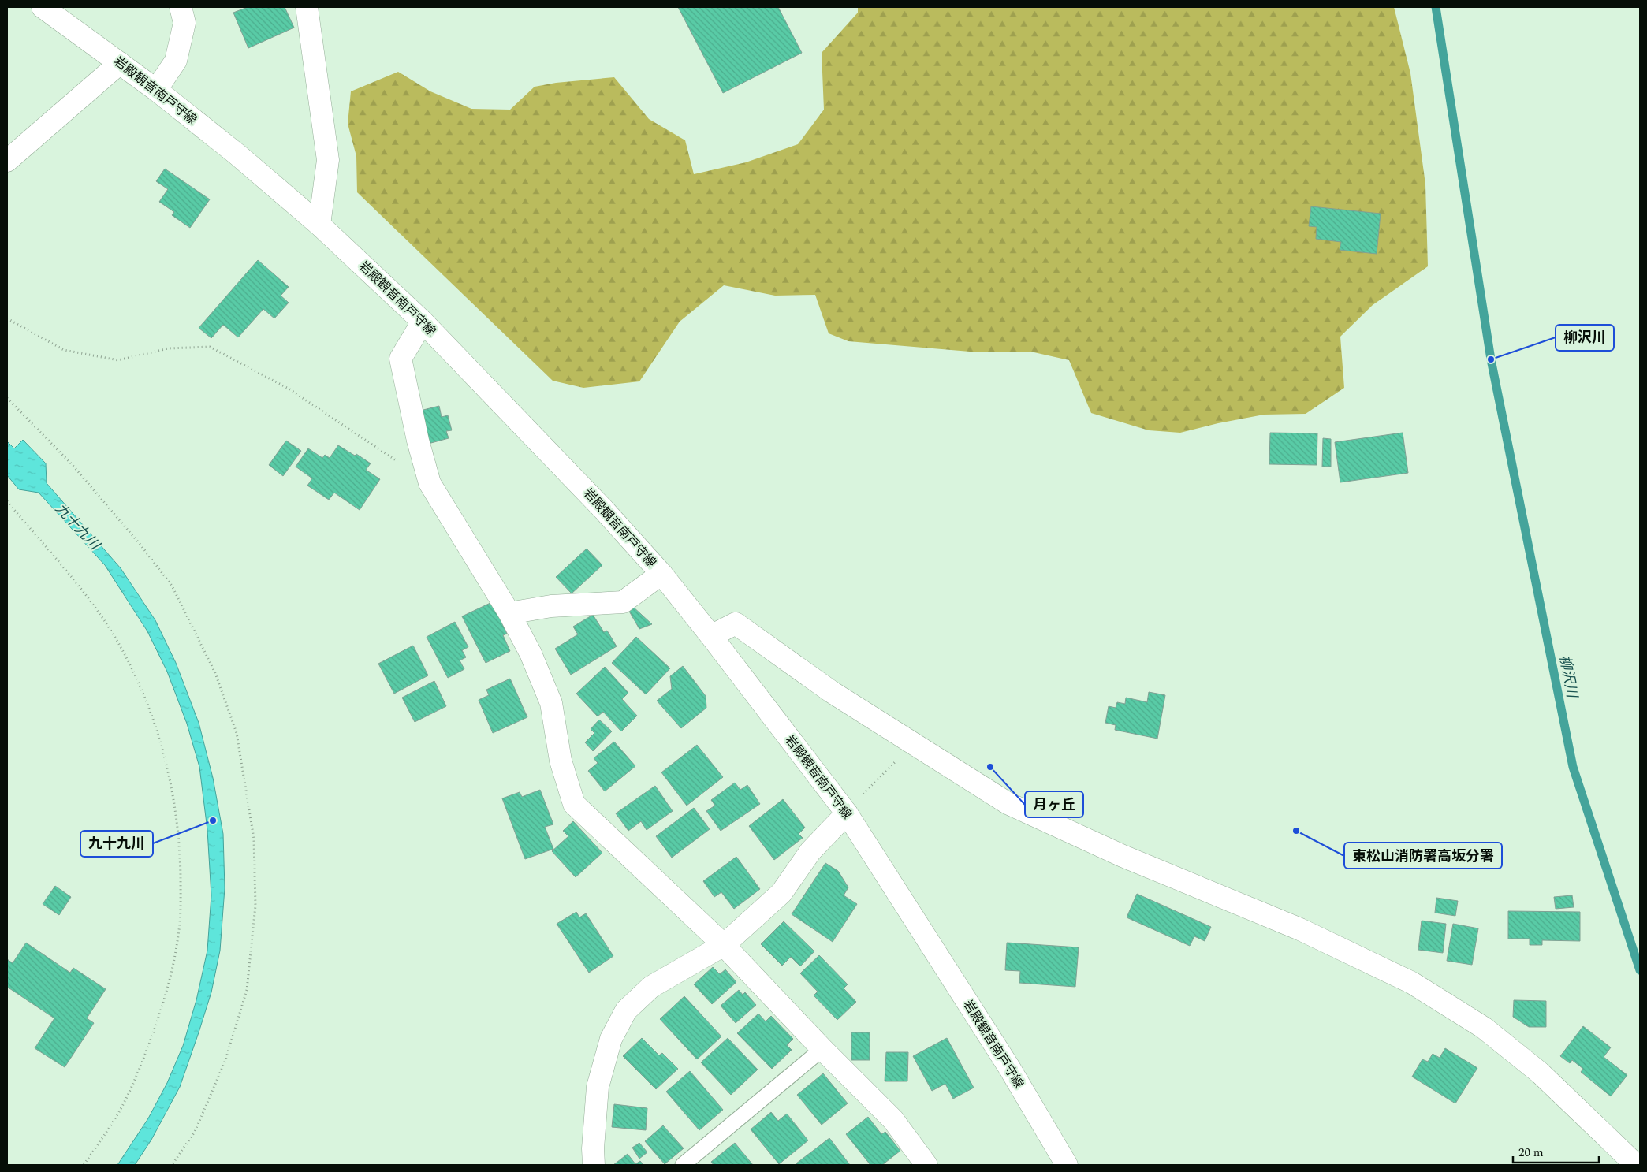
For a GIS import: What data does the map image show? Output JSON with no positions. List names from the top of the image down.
{
  "streets": {
    "street": ["岩殿観音南戸守線"]
  },
  "water": ["九十九川", "柳沢川"],
  "places": [
    "柳沢川",
    "月ヶ丘",
    "九十九川",
    "東松山消防署高坂分署"
  ],
  "scale_bar": "20 m"
}
